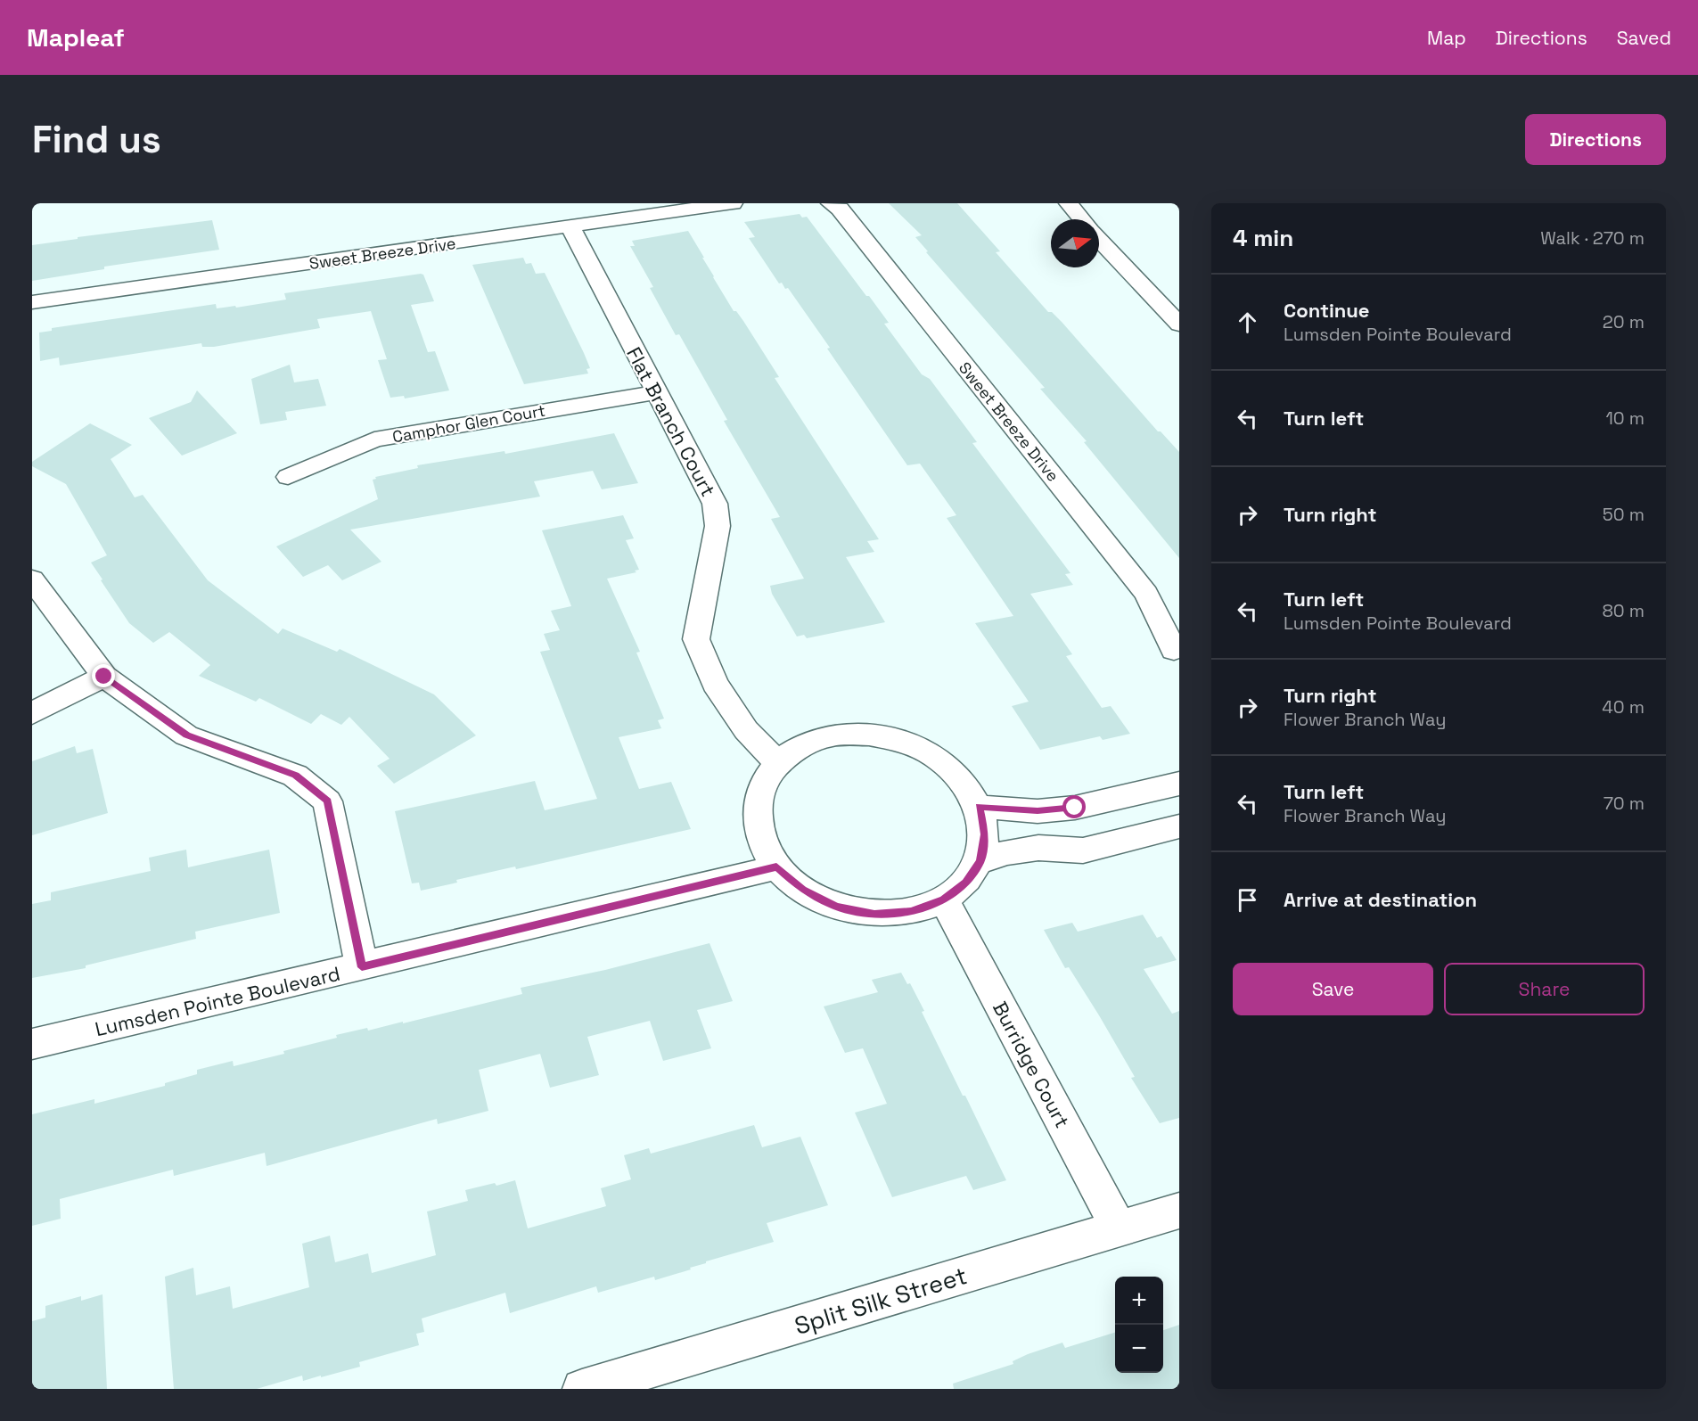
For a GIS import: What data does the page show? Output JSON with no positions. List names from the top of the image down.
{
  "streets": {
    "street": [
      "Sweet Breeze Drive",
      "Flat Branch Court",
      "Camphor Glen Court",
      "Lumsden Pointe Boulevard",
      "Burridge Court",
      "Split Silk Street"
    ]
  },
  "crossings": [
    ["Sweet Breeze Drive", "Flat Branch Court"],
    ["Flat Branch Court", "Camphor Glen Court"],
    ["Burridge Court", "Split Silk Street"]
  ],
  "north": "right",
  "page": {
    "header": "Mapleaf",
    "nav": ["Map", "Directions", "Saved"],
    "buttons": [
      "Directions",
      ["Save", "Share"]
    ],
    "title": "Find us",
    "heading": ["4 min", "Walk · 270 m"],
    "list": [
      ["Continue", "Lumsden Pointe Boulevard", "20 m"],
      ["Turn left", "10 m"],
      ["Turn right", "50 m"],
      ["Turn left", "Lumsden Pointe Boulevard", "80 m"],
      ["Turn right", "Flower Branch Way", "40 m"],
      ["Turn left", "Flower Branch Way", "70 m"],
      "Arrive at destination"
    ],
    "map_buttons": ["+", "−"]
  }
}
